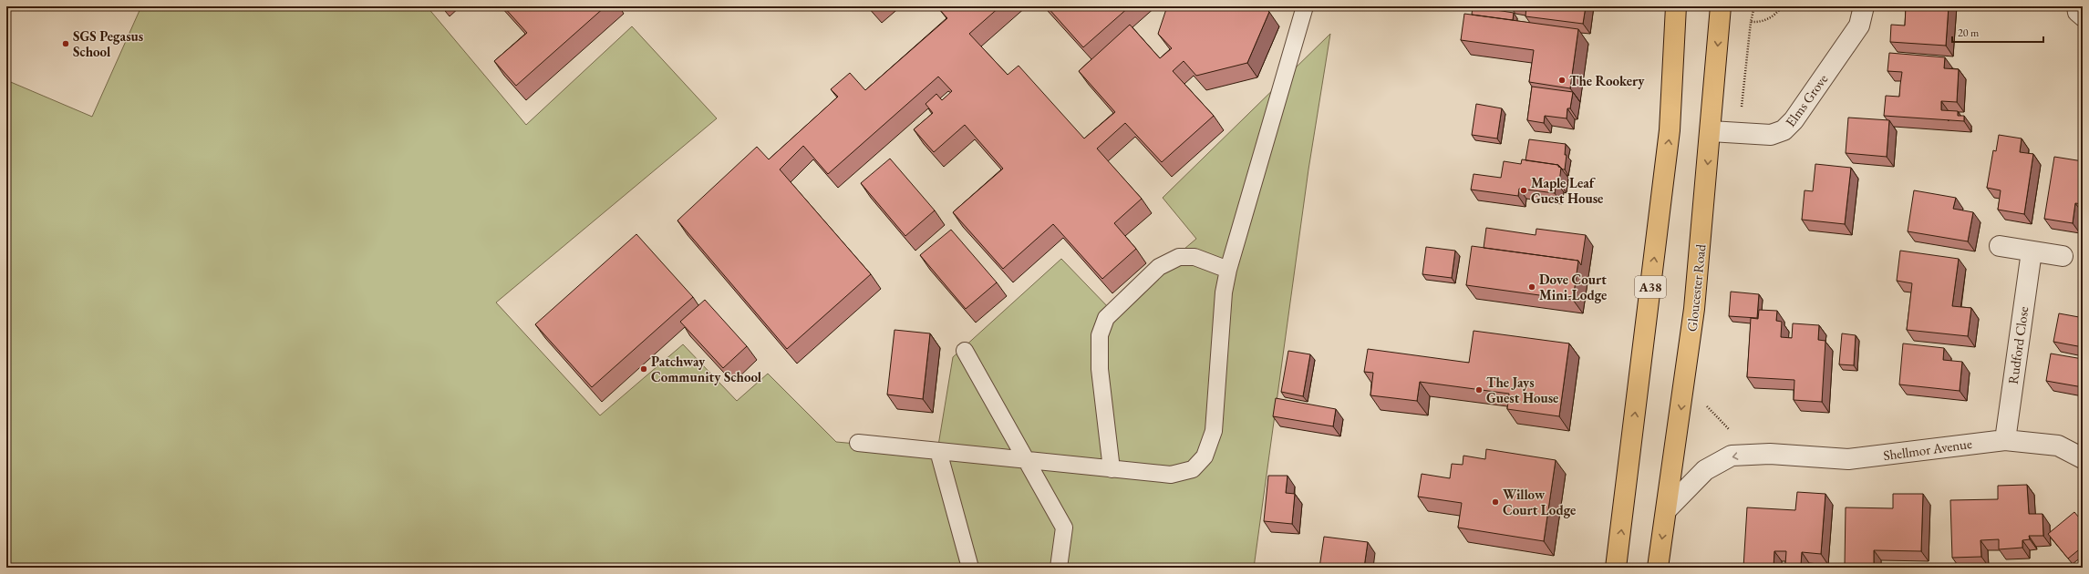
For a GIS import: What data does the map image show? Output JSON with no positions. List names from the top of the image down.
{
  "streets": {
    "main road": ["A38", "Gloucester Road"],
    "street": ["Elms Grove", "Rudford Close", "Shellmor Avenue"]
  },
  "crossings": [
    ["Elms Grove", "Gloucester Road"],
    ["Gloucester Road", "Shellmor Avenue"],
    ["Rudford Close", "Shellmor Avenue"]
  ],
  "one_way": ["Shellmor Avenue"],
  "places": [
    "SGS Pegasus School",
    "The Rookery",
    "Maple Leaf Guest House",
    "Dove Court Mini-Lodge",
    "Patchway Community School",
    "The Jays Guest House",
    "Willow Court Lodge"
  ],
  "scale_bar": "20 m"
}
